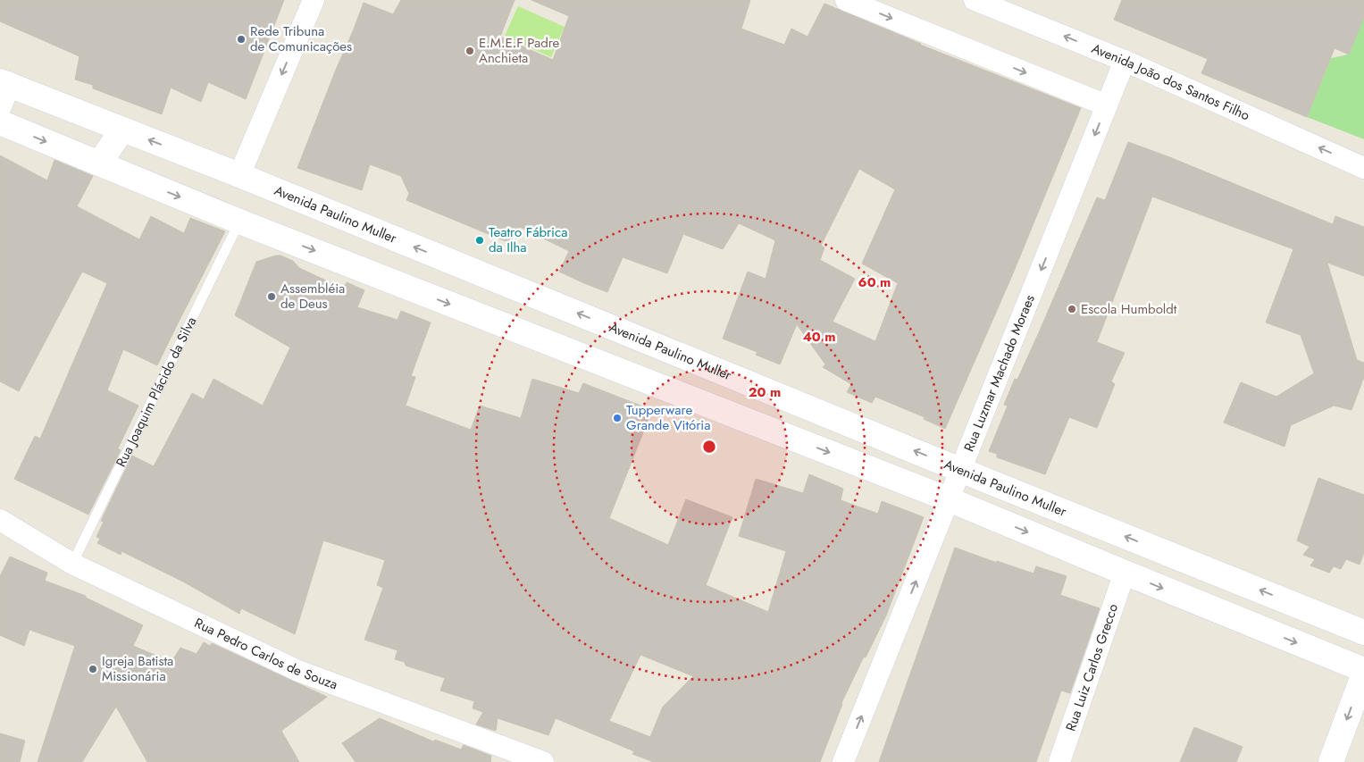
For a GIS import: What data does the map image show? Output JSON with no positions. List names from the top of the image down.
{
  "streets": {
    "main road": ["Avenida Paulino Muller"],
    "street": [
      "Avenida João dos Santos Filho",
      "Rua Luzmar Machado Moraes",
      "Rua Pedro Carlos de Souza",
      "Rua Luiz Carlos Grecco"
    ],
    "lane": ["Rua Joaquim Plácido da Silva"]
  },
  "crossings": [
    ["Avenida João dos Santos Filho", "Rua Luzmar Machado Moraes"],
    ["Avenida Paulino Muller", "Rua Luzmar Machado Moraes"],
    ["Rua Joaquim Plácido da Silva", "Rua Pedro Carlos de Souza"]
  ],
  "places": [
    "Rede Tribuna de Comunicações",
    "E.M.E.F Padre Anchieta",
    "Teatro Fábrica da Ilha",
    "Assembléia de Deus",
    "Escola Humboldt",
    "Tupperware Grande Vitória",
    "Igreja Batista Missionária"
  ],
  "rings": ["60 m", "40 m", "20 m"]
}
